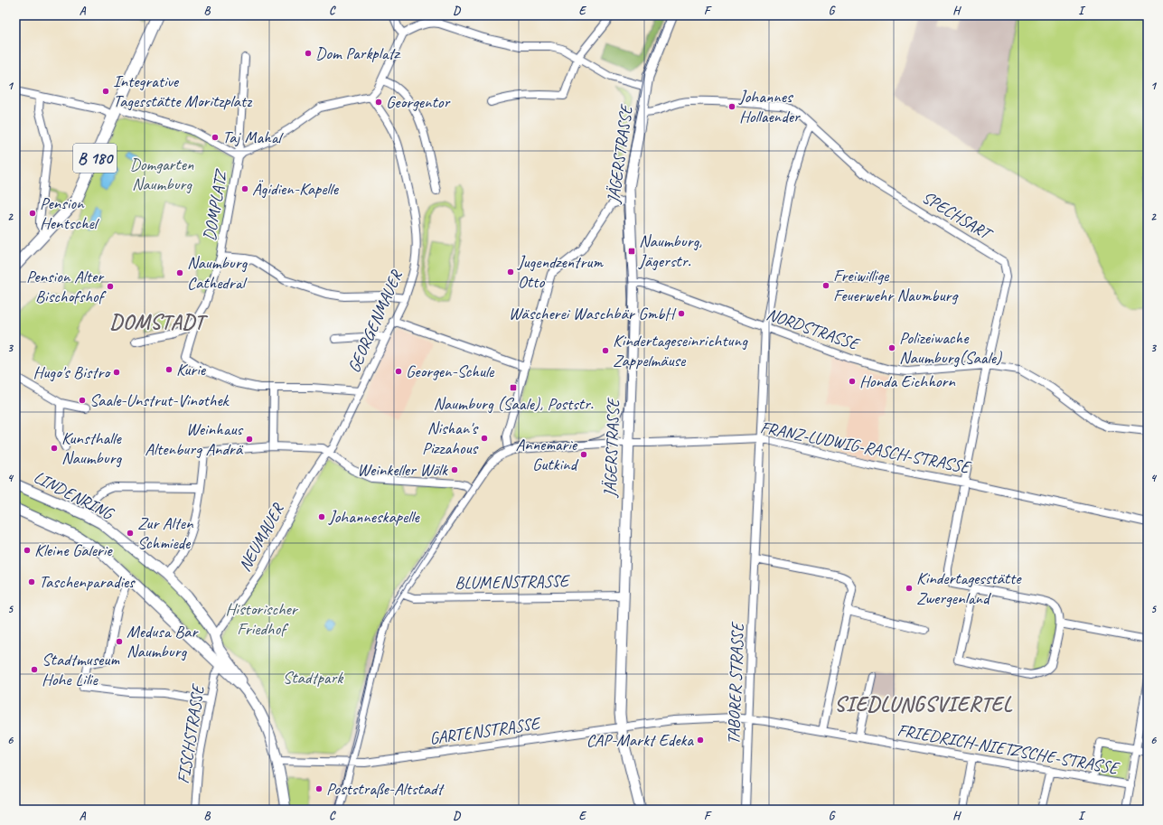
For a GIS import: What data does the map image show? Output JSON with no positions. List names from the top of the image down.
{
  "streets": {
    "main road": ["JÄGERSTRASSE", "B 180", "LINDENRING"],
    "street": [
      "DOMPLATZ",
      "SPECHSART",
      "GEORGENMAUER",
      "NORDSTRASSE",
      "FRANZ-LUDWIG-RASCH-STRASSE",
      "NEUMAUER",
      "BLUMENSTRASSE",
      "TABORER STRASSE",
      "GARTENSTRASSE",
      "FISCHSTRASSE",
      "FRIEDRICH-NIETZSCHE-STRASSE"
    ]
  },
  "crossings": [
    ["JÄGERSTRASSE", "SPECHSART"],
    ["JÄGERSTRASSE", "NORDSTRASSE"],
    ["JÄGERSTRASSE", "FRANZ-LUDWIG-RASCH-STRASSE"],
    ["JÄGERSTRASSE", "BLUMENSTRASSE"],
    ["JÄGERSTRASSE", "GARTENSTRASSE"],
    ["JÄGERSTRASSE", "FRIEDRICH-NIETZSCHE-STRASSE"],
    ["B 180", "DOMPLATZ"],
    ["SPECHSART", "NORDSTRASSE"],
    ["SPECHSART", "FRANZ-LUDWIG-RASCH-STRASSE"],
    ["SPECHSART", "TABORER STRASSE"],
    ["GEORGENMAUER", "NEUMAUER"],
    ["NORDSTRASSE", "TABORER STRASSE"],
    ["FRANZ-LUDWIG-RASCH-STRASSE", "TABORER STRASSE"],
    ["LINDENRING", "NEUMAUER"],
    ["LINDENRING", "GARTENSTRASSE"],
    ["LINDENRING", "FISCHSTRASSE"],
    ["TABORER STRASSE", "FRIEDRICH-NIETZSCHE-STRASSE"],
    ["GARTENSTRASSE", "FRIEDRICH-NIETZSCHE-STRASSE"]
  ],
  "districts": ["DOMSTADT", "SIEDLUNGSVIERTEL"],
  "parks": ["Domgarten Naumburg", "Historischer Friedhof", "Stadtpark"],
  "places": {
    "other": [
      "Dom Parkplatz",
      "Integrative Tagesstätte Moritzplatz",
      "Georgentor",
      "Johannes Hollaender",
      "Taj Mahal",
      "Ägidien-Kapelle",
      "Pension Hentschel",
      "Jugendzentrum Otto",
      "Naumburg Cathedral",
      "Freiwillige Feuerwehr Naumburg",
      "Pension Alter Bischofshof",
      "Wäscherei Waschbär GmbH",
      "Polizeiwache Naumburg(Saale)",
      "Kindertageseinrichtung Zappelmäuse",
      "Kurie",
      "Georgen-Schule",
      "Hugo's Bistro",
      "Honda Eichhorn",
      "Saale-Unstrut-Vinothek",
      "Nishan's Pizzahous",
      "Weinhaus Altenburg Andrä",
      "Kunsthalle Naumburg",
      "Annemarie Gutkind",
      "Weinkeller Wölk",
      "Johanneskapelle",
      "Zur Alten Schmiede",
      "Kleine Galerie",
      "Taschenparadies",
      "Kindertagesstätte Zwergenland",
      "Medusa Bar Naumburg",
      "Stadtmuseum Hohe Lilie",
      "CAP-Markt Edeka",
      "Poststraße-Altstadt"
    ],
    "transit": ["Naumburg, Jägerstr.", "Naumburg (Saale), Poststr."]
  },
  "grid": {
    "columns": [
      "A",
      "B",
      "C",
      "D",
      "E",
      "F",
      "G",
      "H",
      "I"
    ],
    "rows": [
      "1",
      "2",
      "3",
      "4",
      "5",
      "6"
    ]
  }
}
